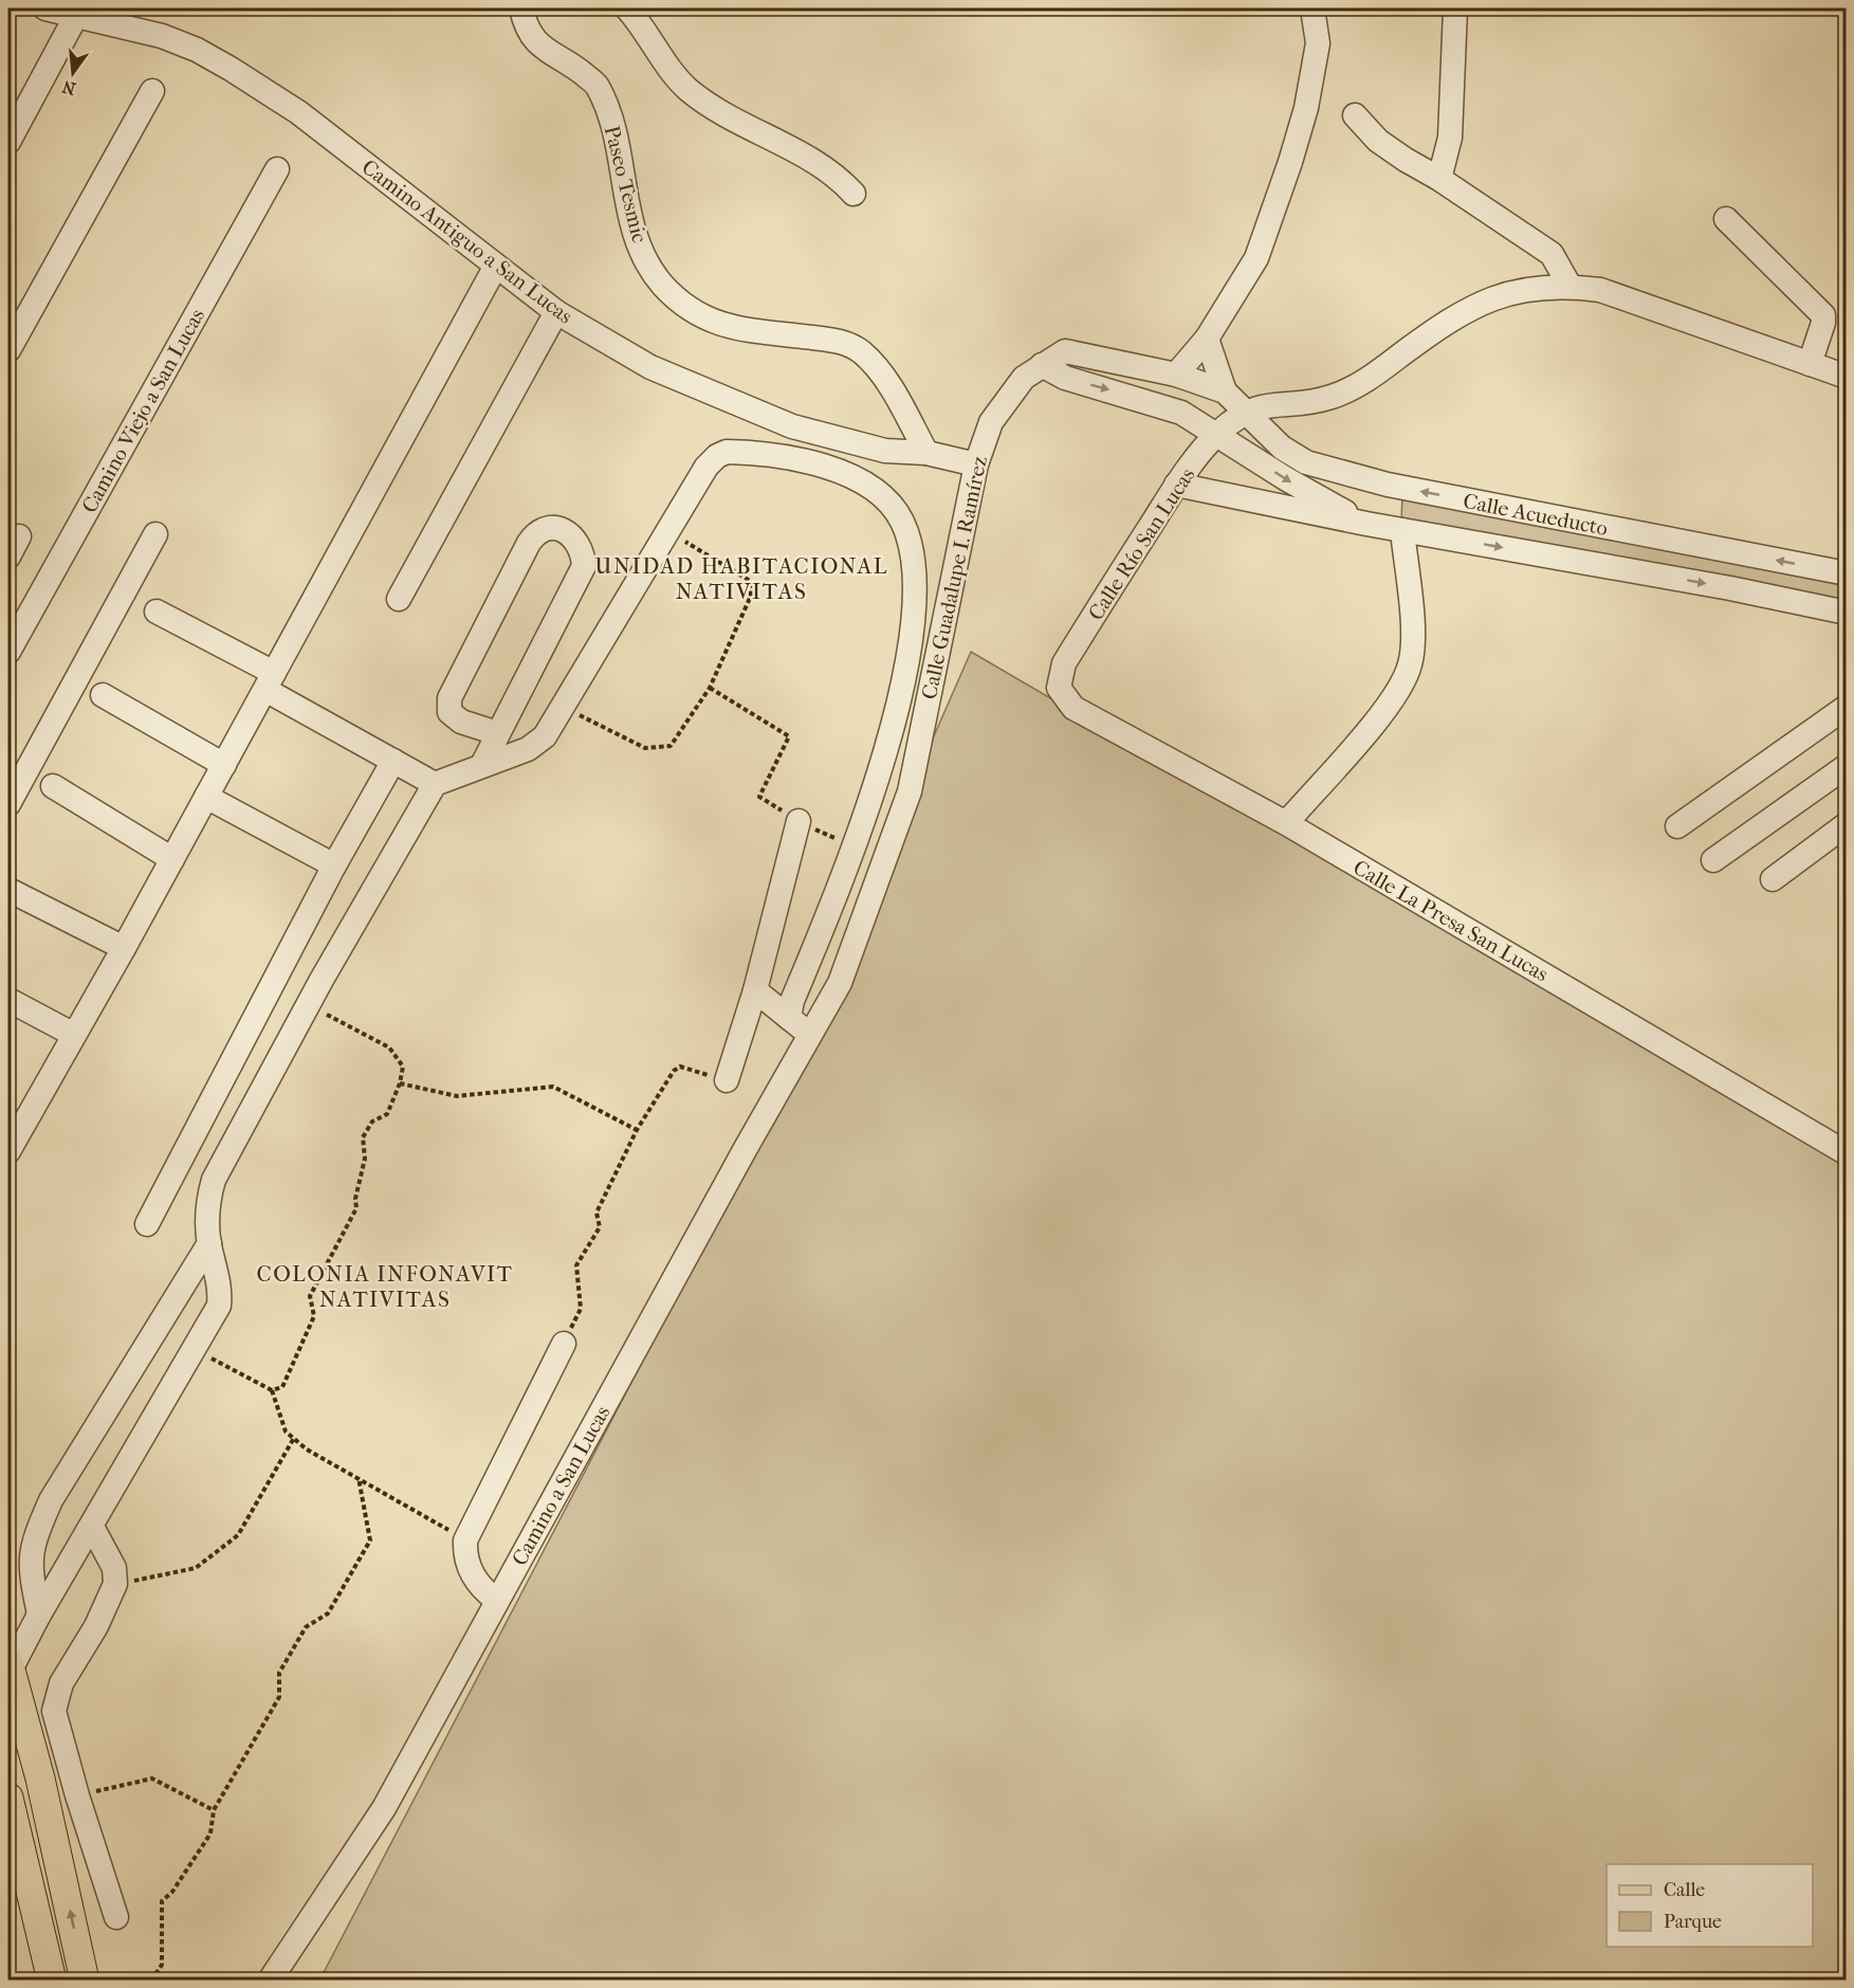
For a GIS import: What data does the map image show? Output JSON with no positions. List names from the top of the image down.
{
  "streets": {
    "street": [
      "Paseo Tesmic",
      "Camino Antiguo a San Lucas",
      "Camino Viejo a San Lucas",
      "Calle Acueducto",
      "Calle Río San Lucas",
      "Calle Guadalupe I. Ramírez",
      "Calle La Presa San Lucas",
      "Camino a San Lucas"
    ]
  },
  "crossings": [
    ["Paseo Tesmic", "Camino Antiguo a San Lucas"],
    ["Camino Antiguo a San Lucas", "Calle Guadalupe I. Ramírez"],
    ["Calle Acueducto", "Calle Río San Lucas"],
    ["Calle Acueducto", "Calle Guadalupe I. Ramírez"],
    ["Calle Río San Lucas", "Calle Guadalupe I. Ramírez"],
    ["Calle Río San Lucas", "Calle La Presa San Lucas"],
    ["Calle Guadalupe I. Ramírez", "Camino a San Lucas"]
  ],
  "districts": ["UNIDAD HABITACIONAL NATIVITAS", "COLONIA INFONAVIT NATIVITAS"],
  "legend": ["Calle", "Parque"],
  "north": "bottom"
}
